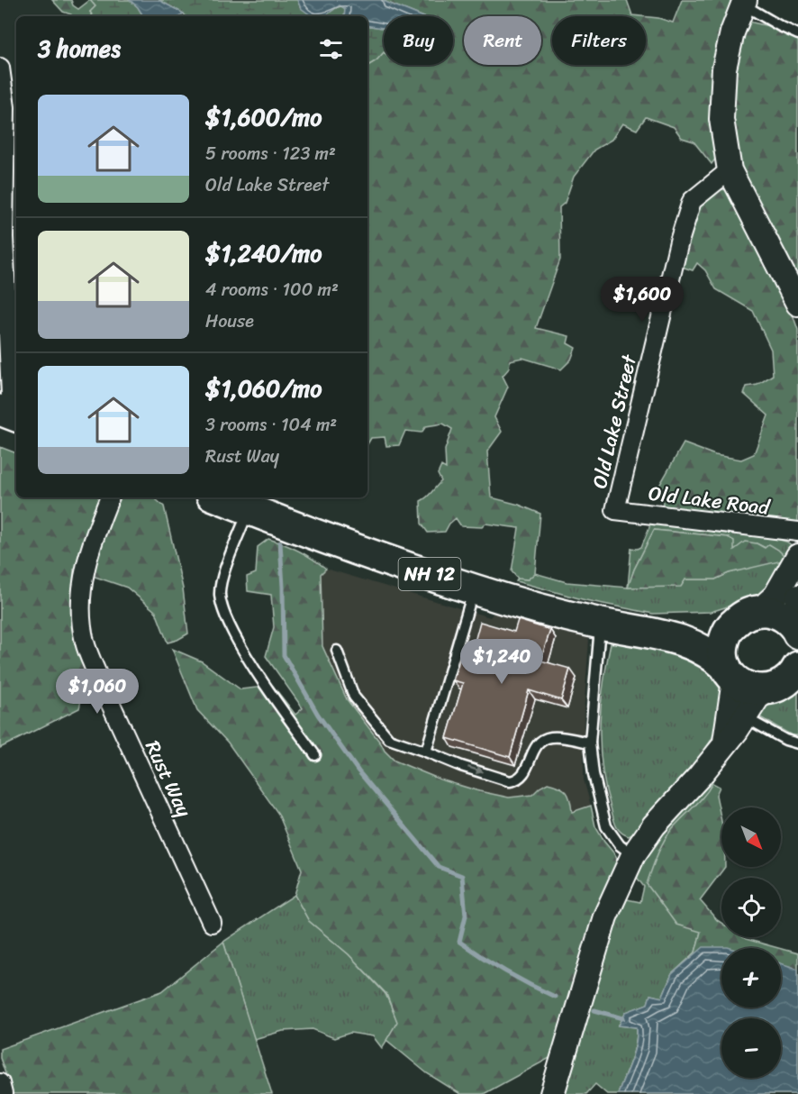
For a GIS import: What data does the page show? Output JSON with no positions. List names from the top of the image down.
{
  "streets": {
    "highway": ["NH 12"],
    "street": ["Old Lake Street", "Old Lake Road", "Rust Way"]
  },
  "crossings": [
    ["Old Lake Street", "Old Lake Road"]
  ],
  "north": "bottom right",
  "page": {
    "chip": ["Buy", "Rent", "Filters"],
    "heading": "3 homes",
    "list": [
      {
        "name": "$1,600/mo",
        "note": "5 rooms · 123 m² · Old Lake Street"
      },
      {
        "name": "$1,240/mo",
        "note": "4 rooms · 100 m² · House"
      },
      {
        "name": "$1,060/mo",
        "note": "3 rooms · 104 m² · Rust Way"
      }
    ],
    "price": ["$1,600", "$1,240", "$1,060"],
    "map_buttons": ["+", "−"]
  }
}
